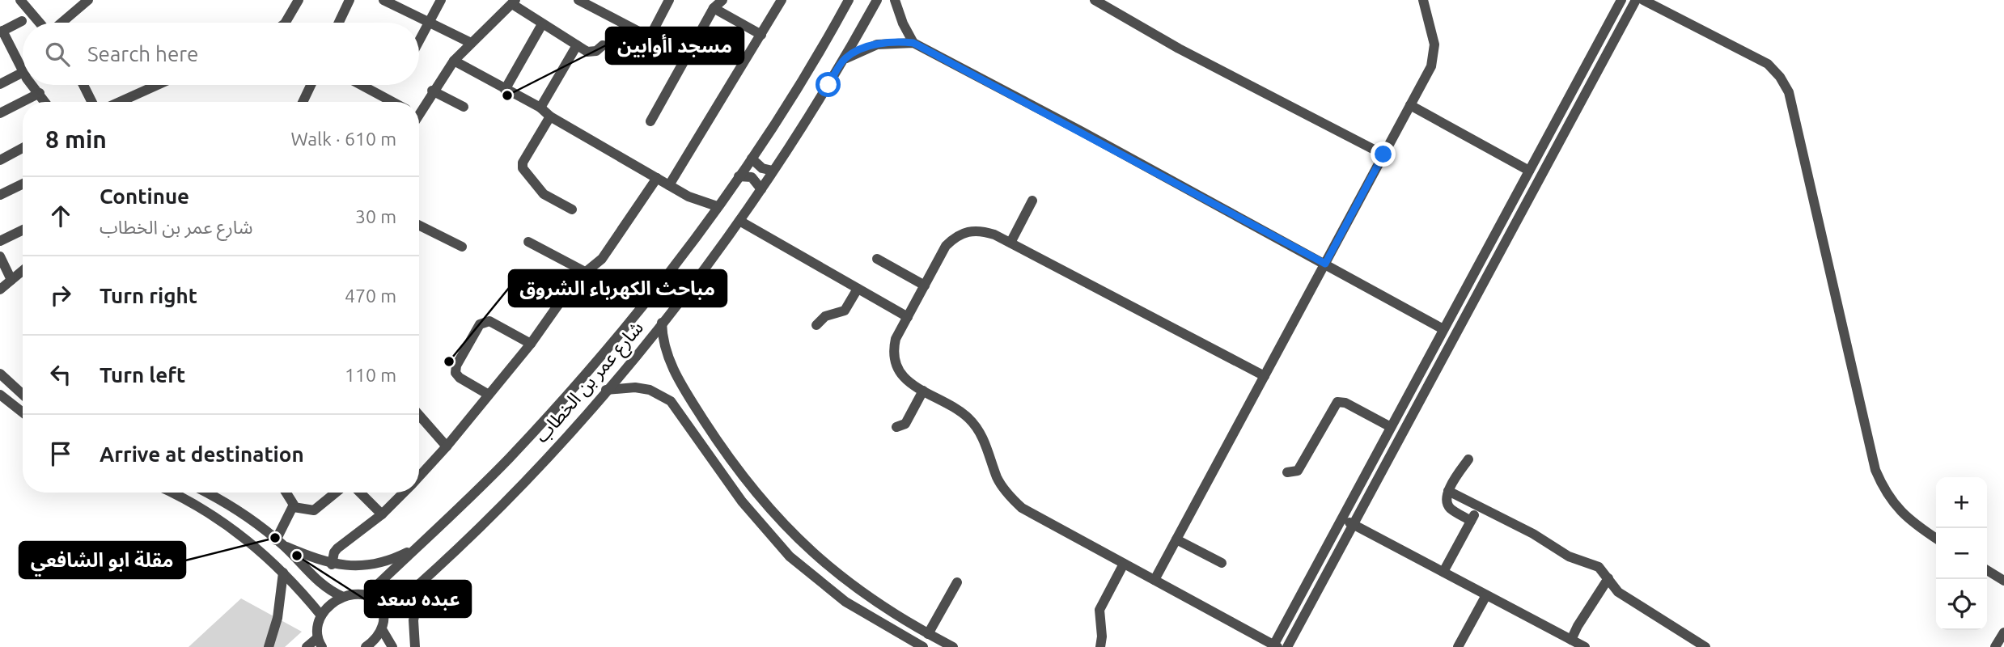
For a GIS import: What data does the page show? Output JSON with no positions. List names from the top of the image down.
{
  "streets": {
    "street": ["شارع عمر بن الخطاب"]
  },
  "places": [
    "مسجد اأوابين",
    "مباحث الكهرباء الشروق",
    "مقلة ابو الشافعي",
    "عبده سعد"
  ],
  "page": {
    "search": "Search here",
    "heading": ["8 min", "Walk · 610 m"],
    "list": [
      ["Continue", "شارع عمر بن الخطاب", "30 m"],
      ["Turn right", "470 m"],
      ["Turn left", "110 m"],
      "Arrive at destination"
    ],
    "map_buttons": ["+", "−"]
  }
}
